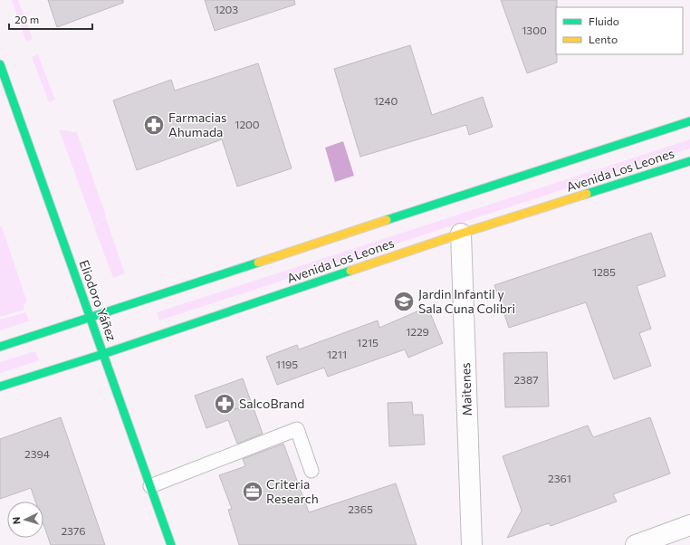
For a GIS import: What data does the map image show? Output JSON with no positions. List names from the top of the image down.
{
  "streets": {
    "main road": ["Avenida Los Leones", "Eliodoro Yáñez"],
    "street": ["Maitenes"]
  },
  "crossings": [
    ["Avenida Los Leones", "Eliodoro Yáñez"],
    ["Avenida Los Leones", "Maitenes"]
  ],
  "places": {
    "pharmacy": ["Farmacias Ahumada", "SalcoBrand"],
    "school or university": ["Jardin Infantil y Sala Cuna Colibri"],
    "office": ["Criteria Research"]
  },
  "house_numbers": [
    "1203",
    "1300",
    "1240",
    "1200",
    "1285",
    "1229",
    "1215",
    "1211",
    "1195",
    "2387",
    "2394",
    "2361",
    "2365",
    "2376"
  ],
  "legend": ["Fluido", "Lento"],
  "scale_bar": "20 m",
  "north": "left"
}
